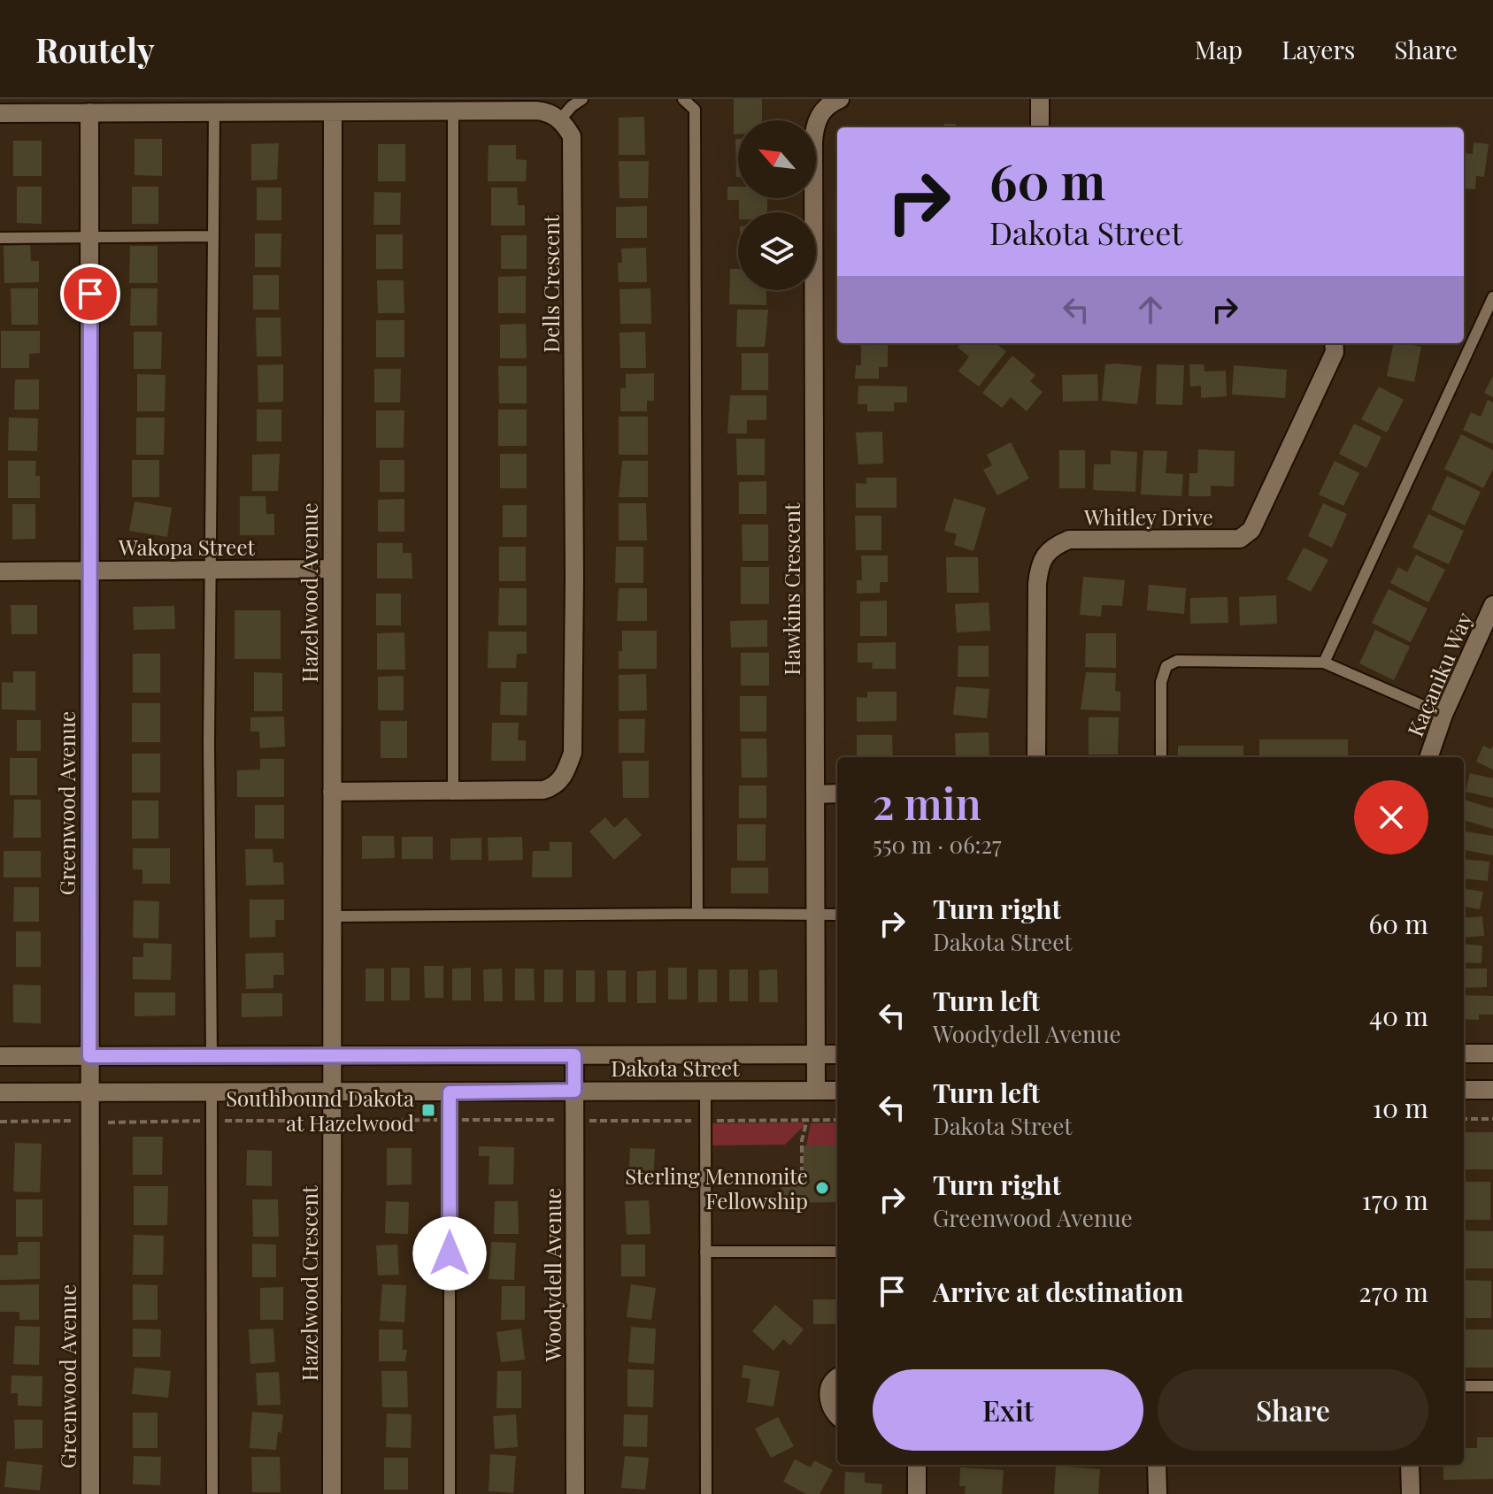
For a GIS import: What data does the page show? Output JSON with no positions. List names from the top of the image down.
{
  "streets": {
    "street": [
      "Dells Crescent",
      "Whitley Drive",
      "Wakopa Street",
      "Hawkins Crescent",
      "Hazelwood Avenue",
      "Kaçaniku Way",
      "Greenwood Avenue",
      "Dakota Street",
      "Woodydell Avenue",
      "Hazelwood Crescent"
    ]
  },
  "crossings": [
    ["Dells Crescent", "Hazelwood Avenue"],
    ["Wakopa Street", "Hazelwood Avenue"],
    ["Wakopa Street", "Greenwood Avenue"],
    ["Hawkins Crescent", "Dakota Street"],
    ["Hazelwood Avenue", "Dakota Street"],
    ["Hazelwood Avenue", "Hazelwood Crescent"],
    ["Greenwood Avenue", "Dakota Street"],
    ["Dakota Street", "Woodydell Avenue"],
    ["Dakota Street", "Hazelwood Crescent"]
  ],
  "places": {
    "transit": ["Southbound Dakota at Hazelwood"],
    "other": ["Sterling Mennonite Fellowship"]
  },
  "north": "top left",
  "page": {
    "header": "Routely",
    "nav": ["Map", "Layers", "Share"],
    "turn": ["60 m", "Dakota Street"],
    "heading": ["2 min", "550 m · 06:27"],
    "list": [
      {
        "name": "Turn right",
        "note": "Dakota Street",
        "value": "60 m"
      },
      {
        "name": "Turn left",
        "note": "Woodydell Avenue",
        "value": "40 m"
      },
      {
        "name": "Turn left",
        "note": "Dakota Street",
        "value": "10 m"
      },
      {
        "name": "Turn right",
        "note": "Greenwood Avenue",
        "value": "170 m"
      },
      {
        "name": "Arrive at destination",
        "value": "270 m"
      }
    ],
    "buttons": ["Exit", "Share"]
  }
}
